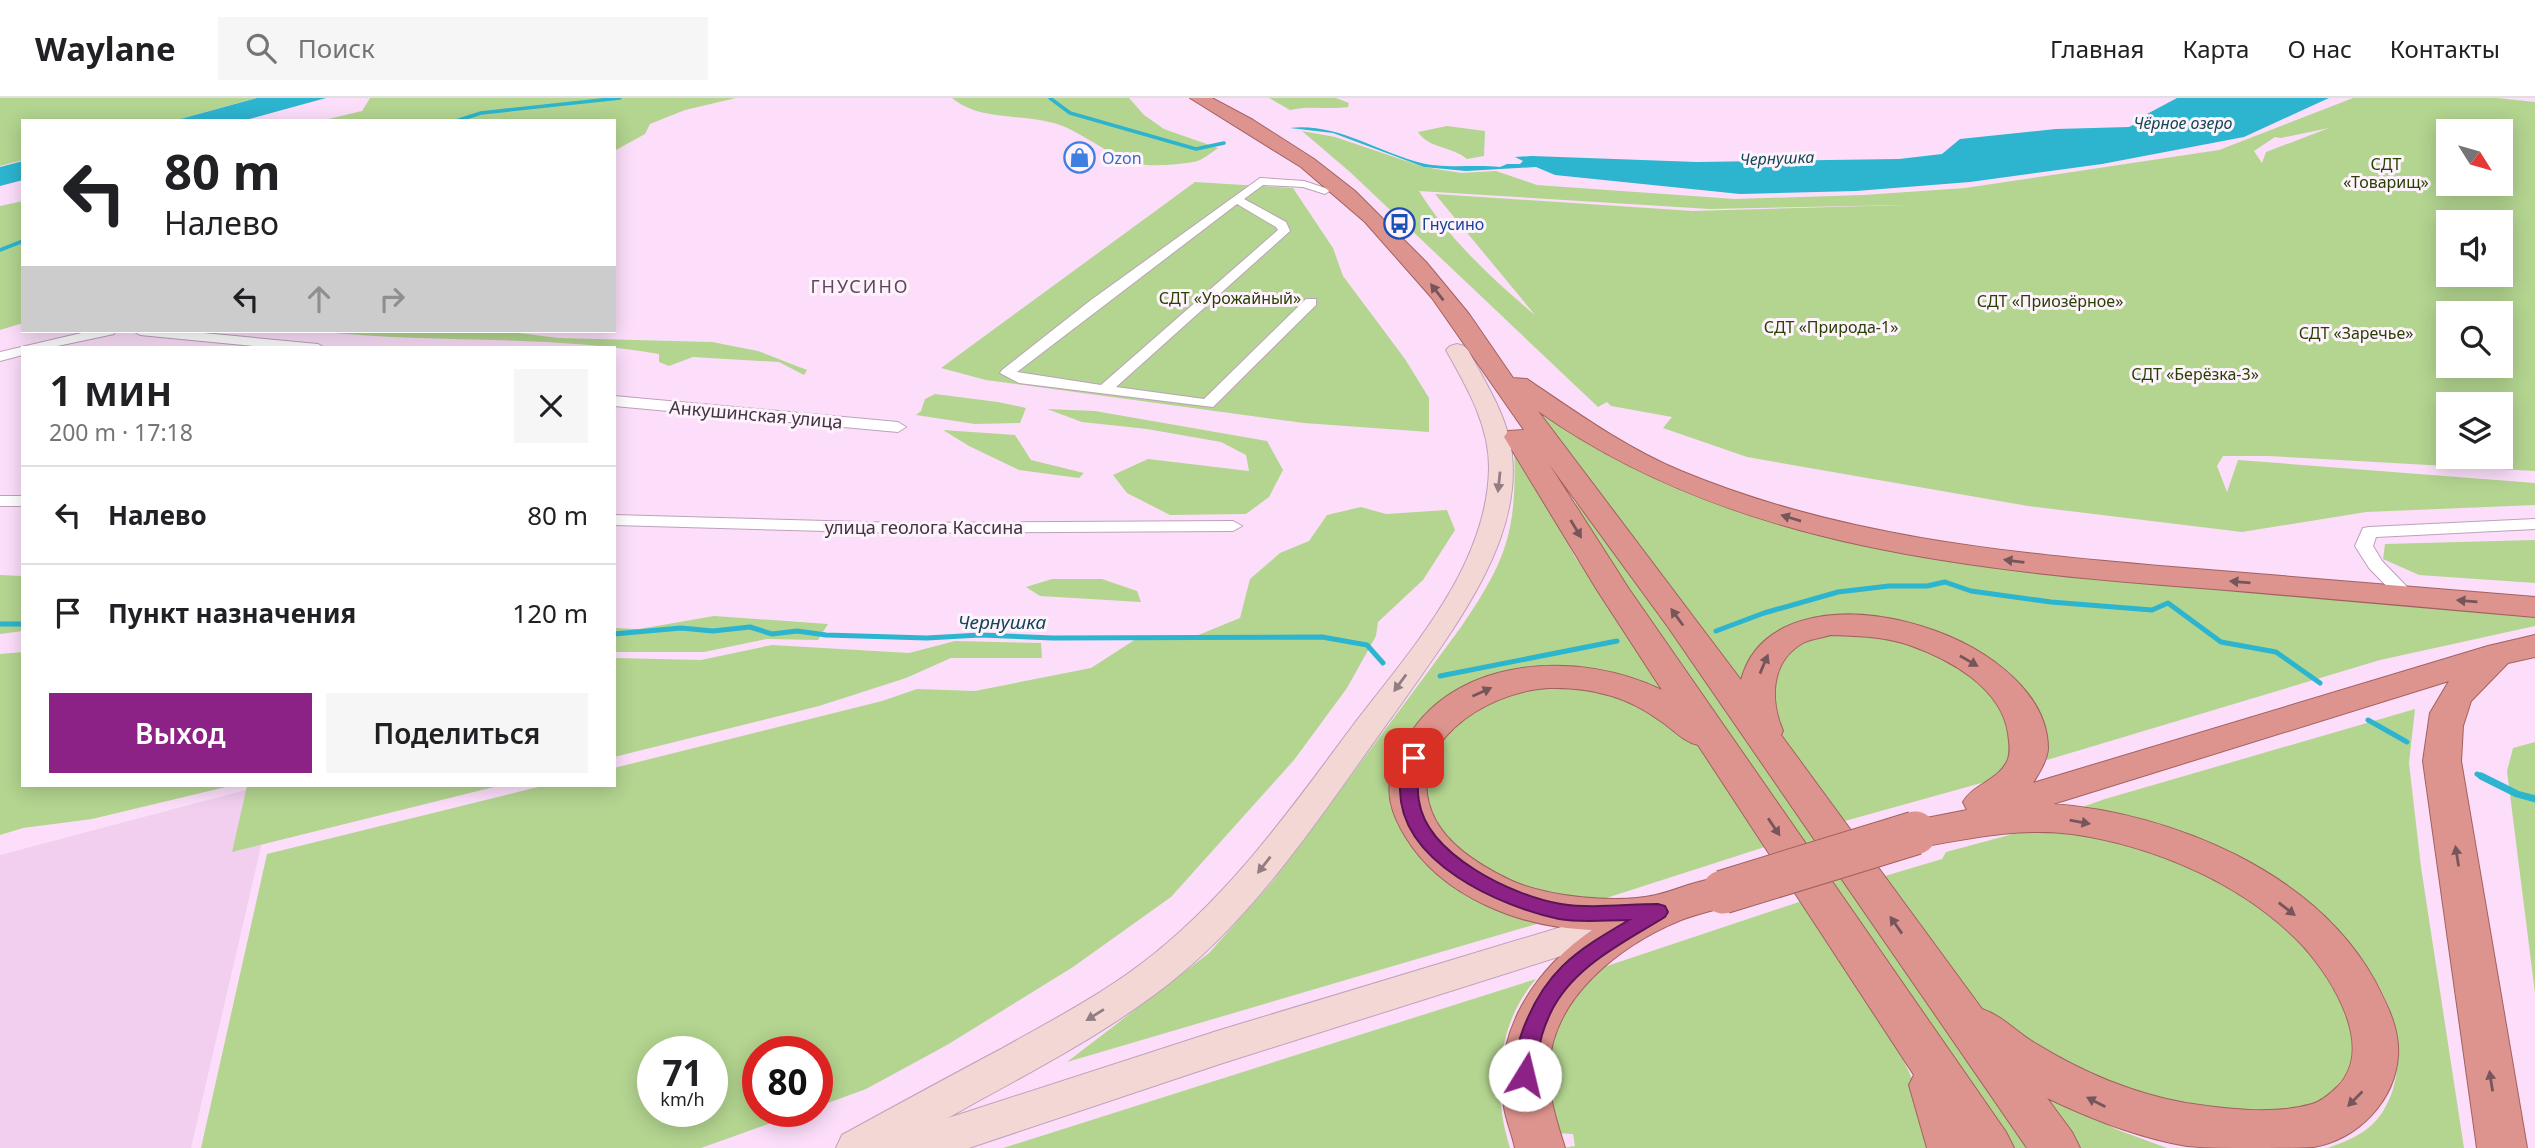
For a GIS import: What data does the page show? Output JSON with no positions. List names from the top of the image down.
{
  "streets": {
    "street": ["Анкушинская улица", "улица геолога Кассина"]
  },
  "districts": ["ГНУСИНО"],
  "water": ["Чёрное озеро", "Чернушка"],
  "parks": [
    "СДТ «Товарищ»",
    "СДТ «Урожайный»",
    "СДТ «Приозёрное»",
    "СДТ «Природа-1»",
    "СДТ «Заречье»",
    "СДТ «Берёзка-3»"
  ],
  "places": {
    "shop": ["Ozon"],
    "bus stop": ["Гнусино"]
  },
  "north": "bottom right",
  "page": {
    "header": "Waylane",
    "search": "Поиск",
    "nav": [
      "Главная",
      "Карта",
      "О нас",
      "Контакты"
    ],
    "turn": ["80 m", "Налево"],
    "heading": ["1 мин", "200 m · 17:18"],
    "list": [
      {
        "name": "Налево",
        "value": "80 m"
      },
      {
        "name": "Пункт назначения",
        "value": "120 m"
      }
    ],
    "buttons": ["Выход", "Поделиться"],
    "speed": "71 km/h",
    "limit": "80"
  }
}
